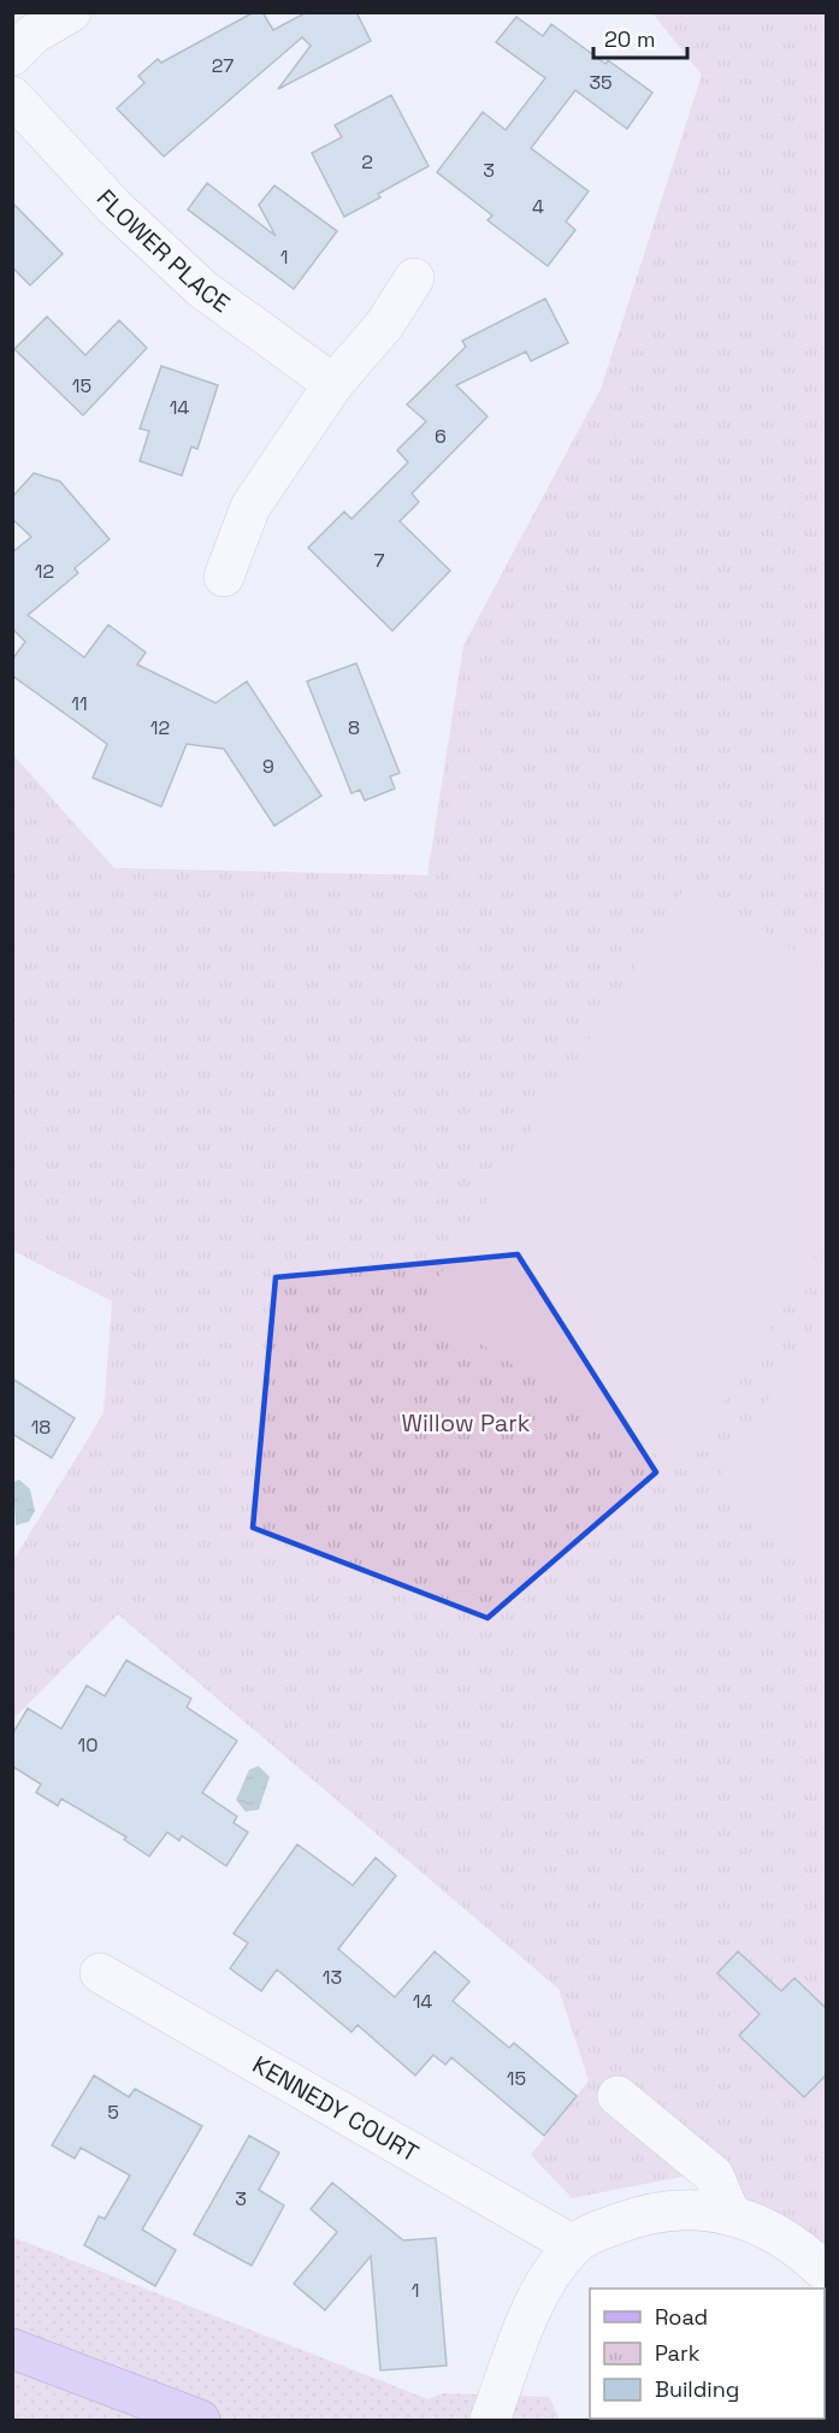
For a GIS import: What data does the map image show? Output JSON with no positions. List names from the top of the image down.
{
  "streets": {
    "street": ["FLOWER PLACE", "KENNEDY COURT"]
  },
  "parks": ["Willow Park"],
  "house_numbers": [
    "27",
    "35",
    "2",
    "3",
    "4",
    "1",
    "15",
    "14",
    "6",
    "7",
    "12",
    "11",
    "12",
    "8",
    "9",
    "18",
    "10",
    "13",
    "14",
    "15",
    "5",
    "3",
    "1"
  ],
  "legend": ["Road", "Park", "Building"],
  "scale_bar": "20 m"
}
